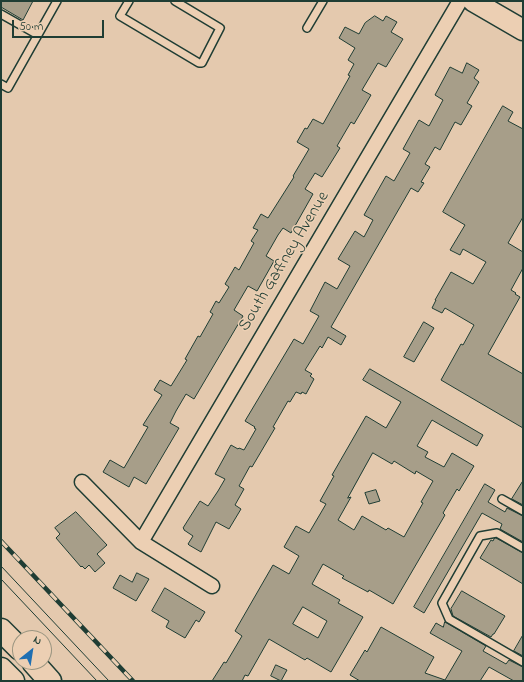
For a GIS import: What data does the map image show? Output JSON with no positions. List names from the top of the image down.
{
  "streets": {
    "street": ["South Gaffney Avenue"]
  },
  "scale_bar": "50 m",
  "north": "top right"
}
